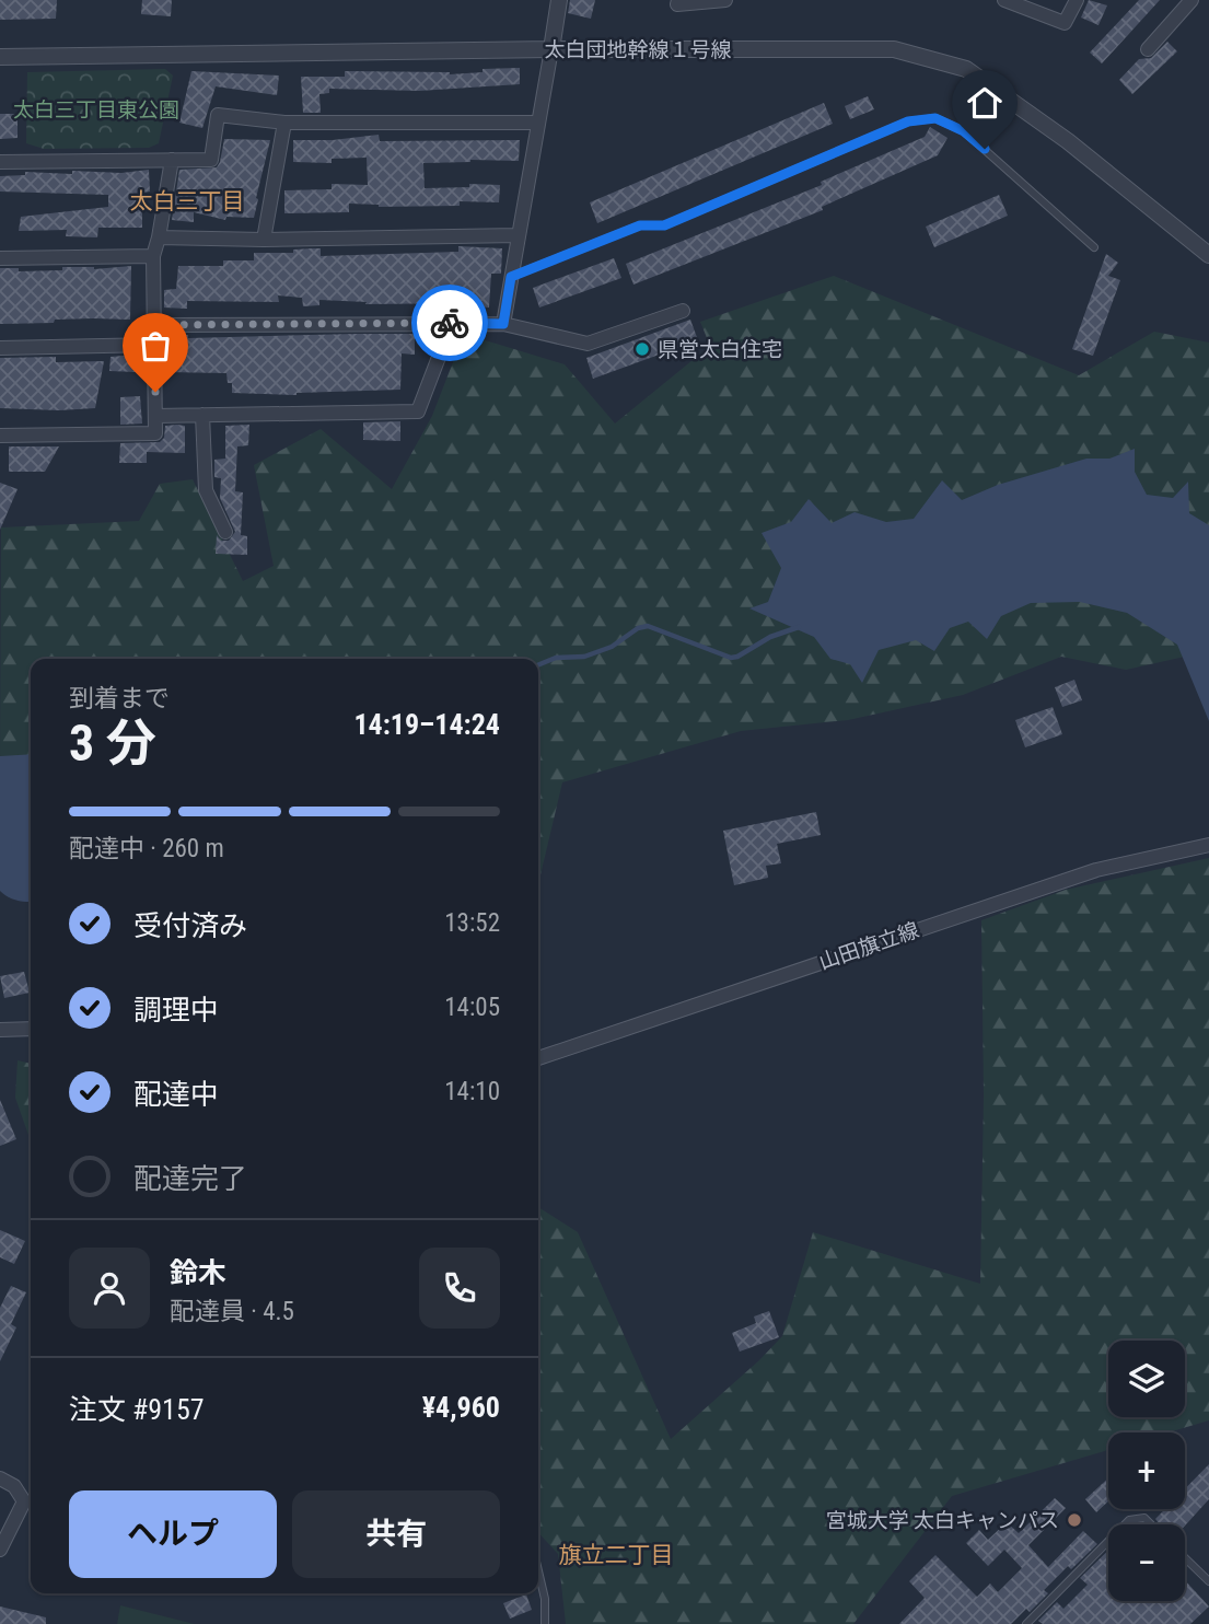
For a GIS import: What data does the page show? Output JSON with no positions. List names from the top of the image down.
{
  "streets": {
    "street": ["太白団地幹線１号線", "山田旗立線"]
  },
  "districts": ["太白三丁目", "旗立二丁目"],
  "parks": ["太白三丁目東公園"],
  "places": ["県営太白住宅", "宮城大学 太白キャンパス"],
  "page": {
    "heading": ["3 分", "到着まで", "14:19–14:24"],
    "panel": [
      "鈴木",
      "配達員 · 4.5",
      "注文 #9157",
      "¥4,960"
    ],
    "bar": "配達中 · 260 m",
    "list": [
      ["受付済み", "13:52"],
      ["調理中", "14:05"],
      ["配達中", "14:10"],
      "配達完了"
    ],
    "map_buttons": ["+", "−"],
    "buttons": ["ヘルプ", "共有"]
  }
}
